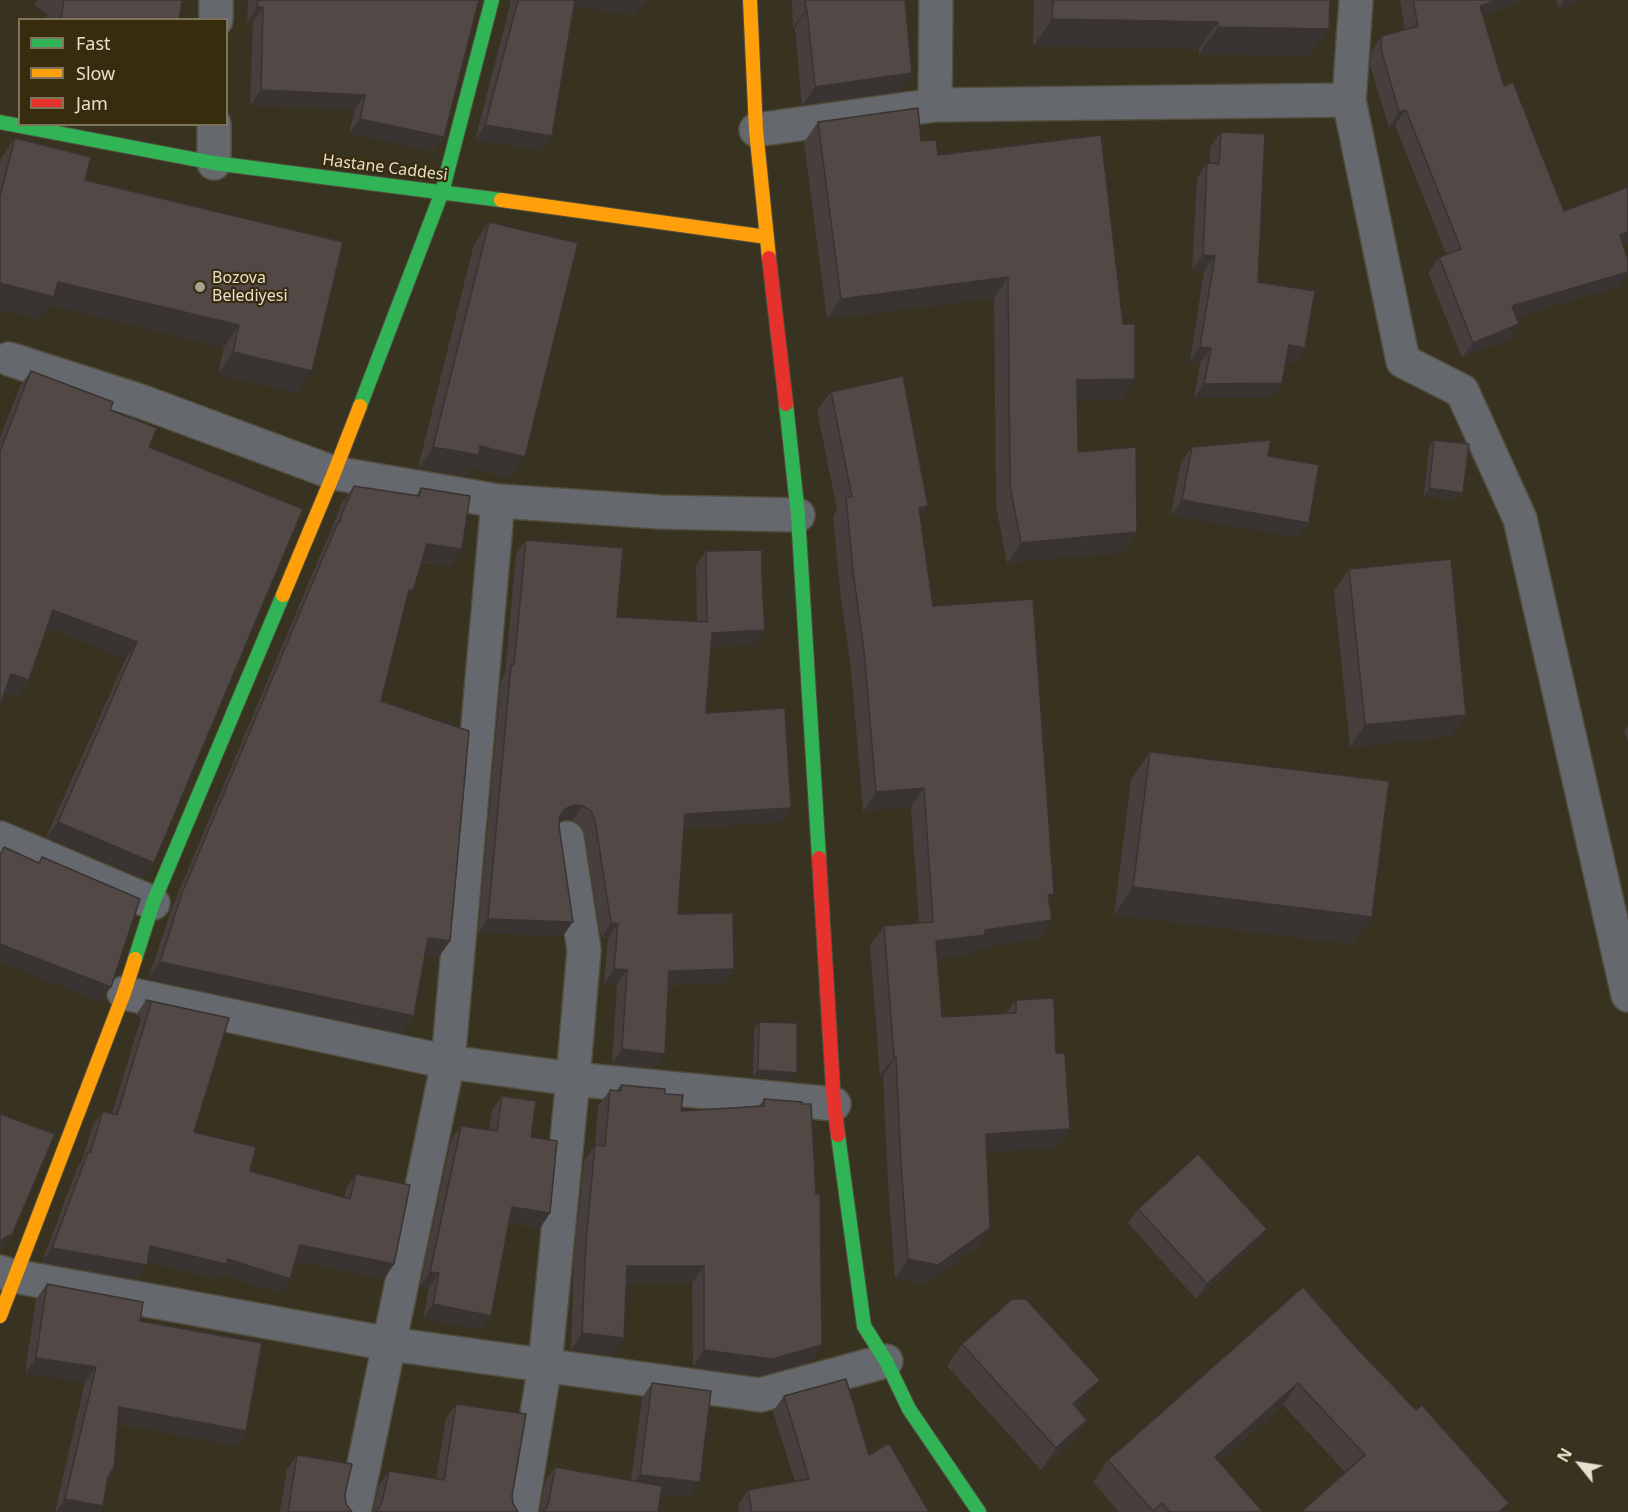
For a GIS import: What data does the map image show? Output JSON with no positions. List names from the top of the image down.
{
  "streets": {
    "street": ["Hastane Caddesi"]
  },
  "places": ["Bozova Belediyesi"],
  "legend": ["Fast", "Slow", "Jam"],
  "north": "top left"
}
